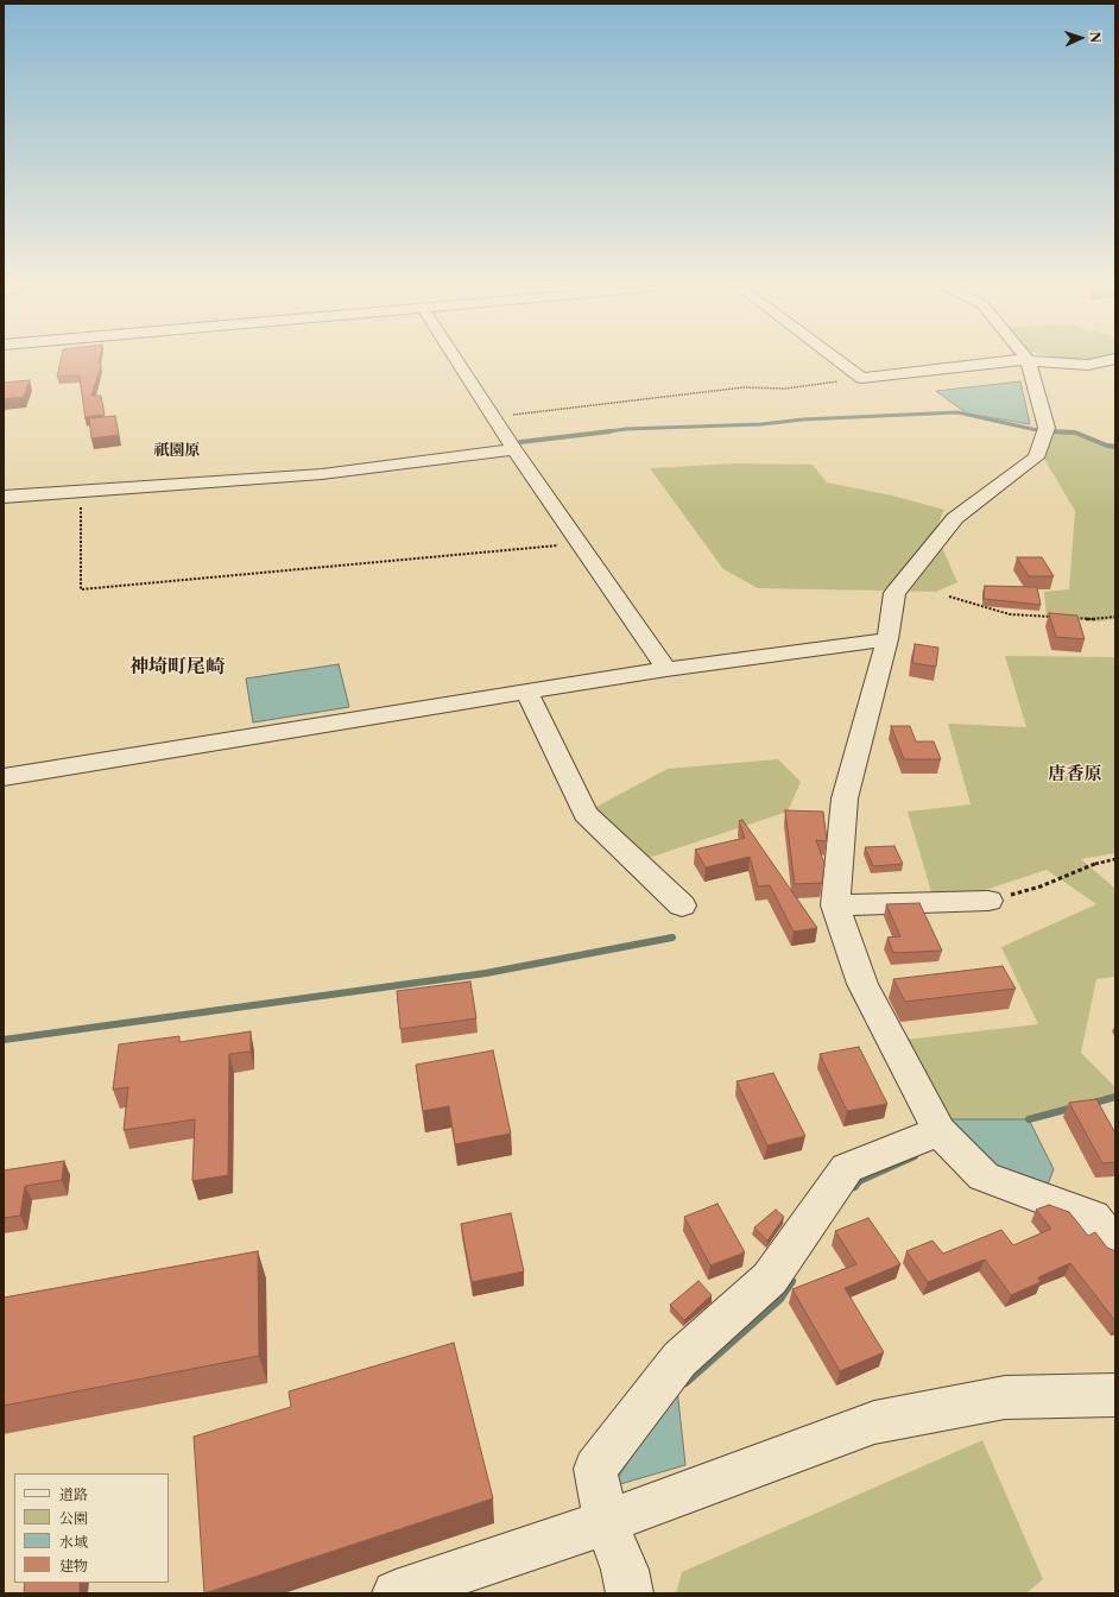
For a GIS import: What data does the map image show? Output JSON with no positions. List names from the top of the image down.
{
  "districts": ["祇園原", "神埼町尾崎", "唐香原"],
  "legend": [
    "道路",
    "公園",
    "水域",
    "建物"
  ],
  "north": "right"
}
